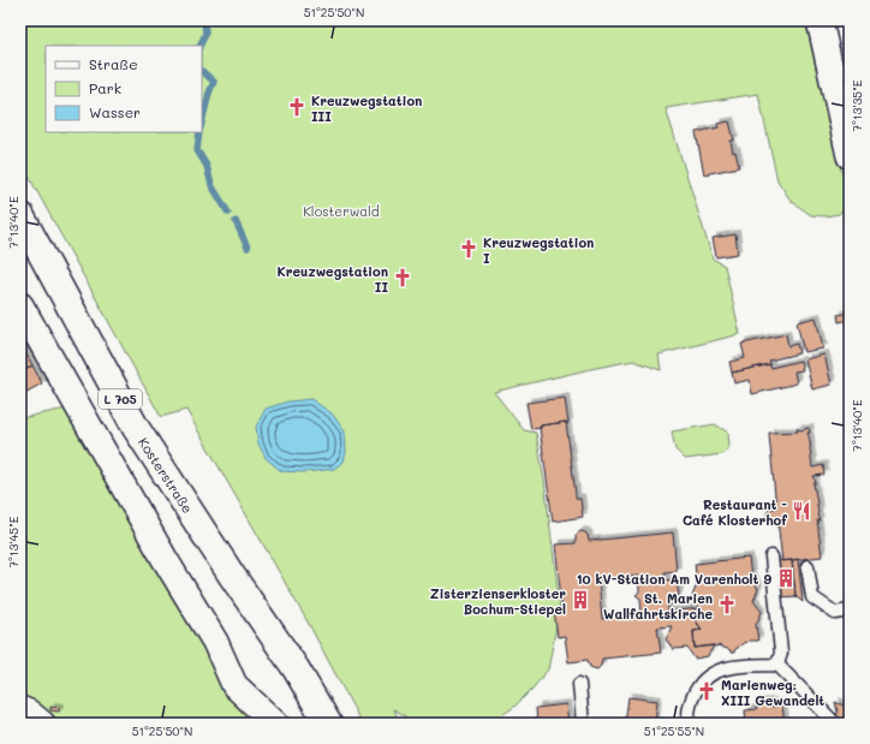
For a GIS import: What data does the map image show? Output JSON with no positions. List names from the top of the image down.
{
  "streets": {
    "main road": ["L 705", "Kosterstraße"]
  },
  "parks": ["Klosterwald"],
  "places": {
    "church": [
      "Kreuzwegstation III",
      "Kreuzwegstation I",
      "Kreuzwegstation II",
      "St. Marien Wallfahrtskirche",
      "Marienweg: XIII Gewandelt"
    ],
    "restaurant": ["Restaurant - Café Klosterhof"],
    "building": ["10 kV-Station Am Varenholt 9", "Zisterzienserkloster Bochum-Stiepel"]
  },
  "legend": ["Straße", "Park", "Wasser"],
  "coordinates": [
    "51°25'50\"N",
    "7°13'35\"E",
    "7°13'40\"E",
    "7°13'45\"E",
    "51°25'55\"N"
  ]
}
